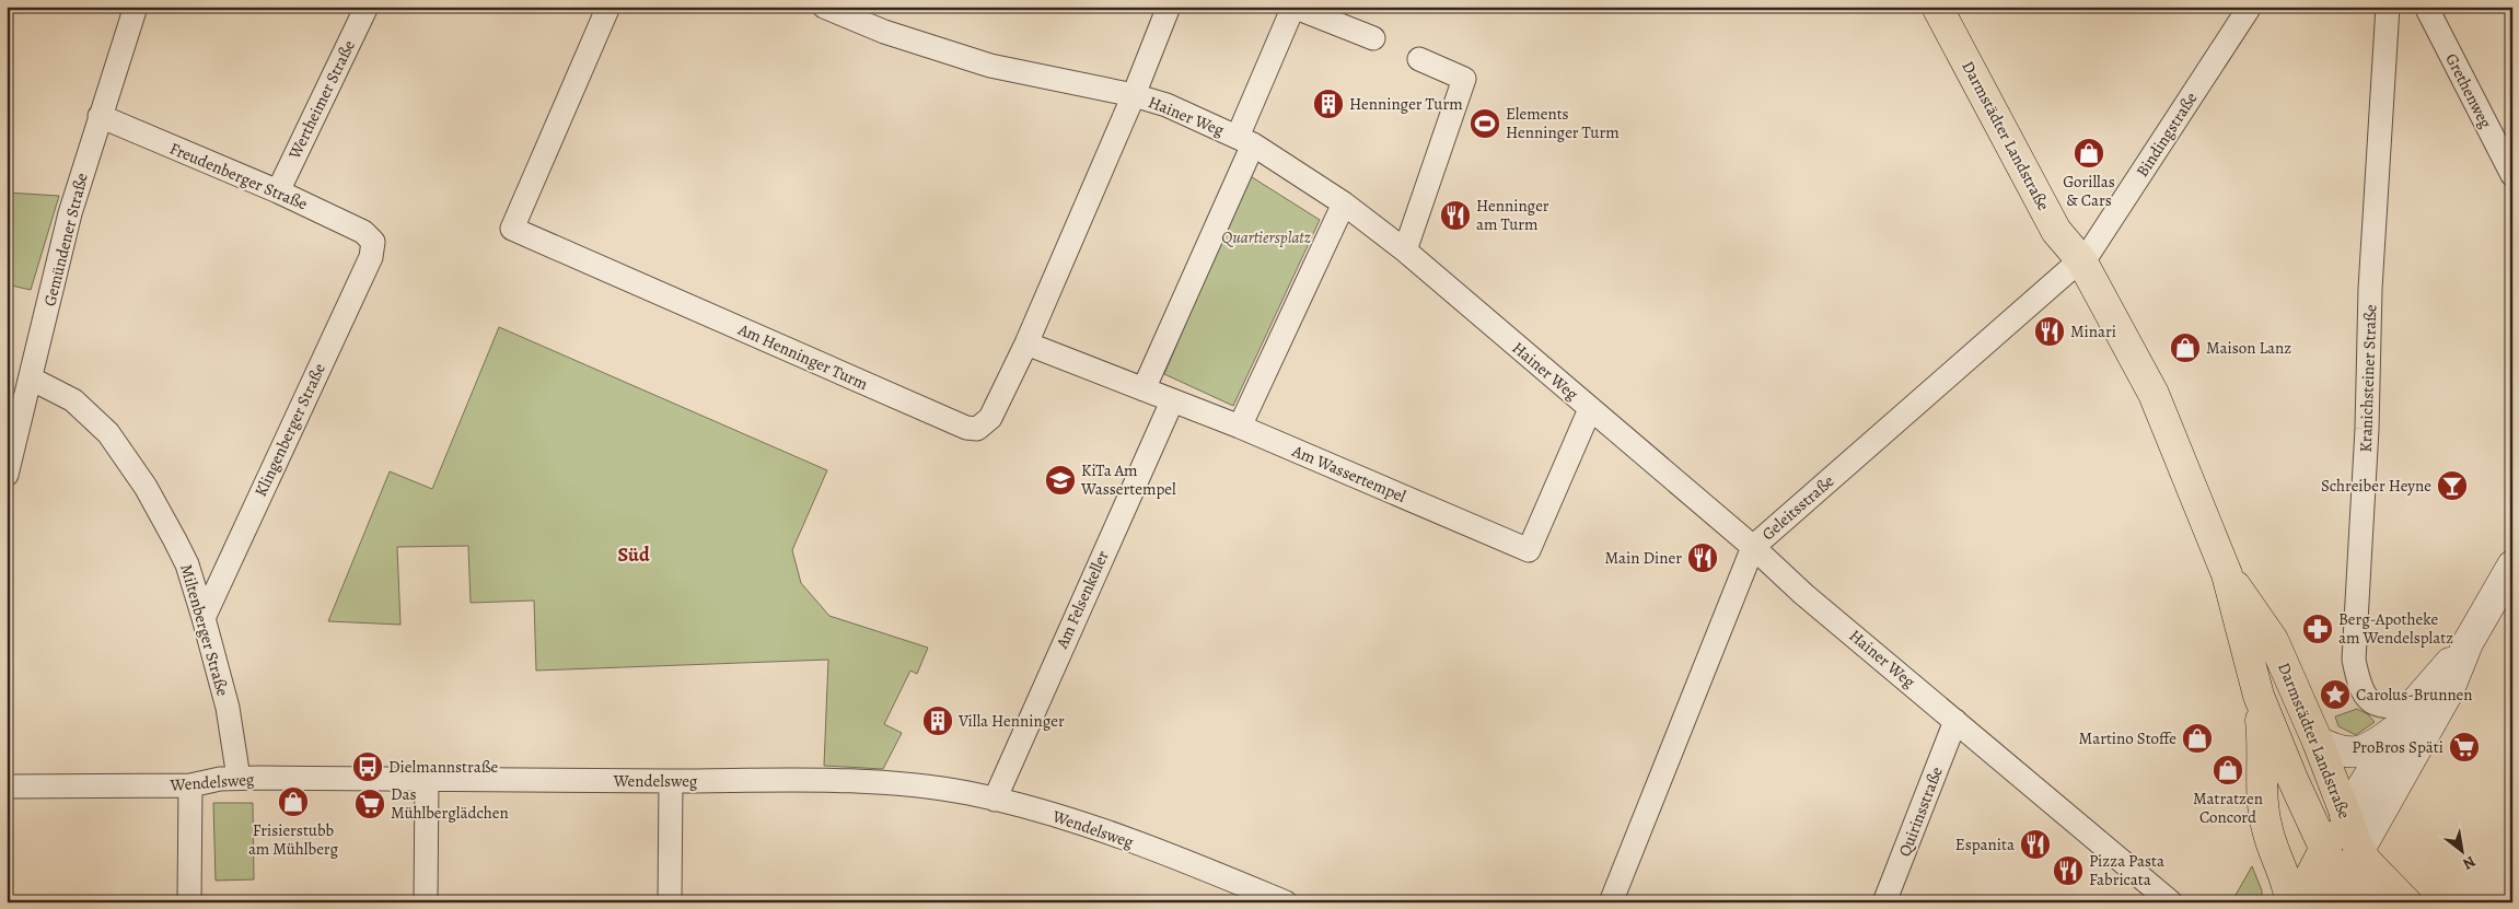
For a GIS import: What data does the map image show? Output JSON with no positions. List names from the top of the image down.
{
  "streets": {
    "main road": ["Darmstädter Landstraße"],
    "street": [
      "Grethenweg",
      "Wertheimer Straße",
      "Hainer Weg",
      "Bindingstraße",
      "Freudenberger Straße",
      "Gemündener Straße",
      "Am Henninger Turm",
      "Kranichsteiner Straße",
      "Klingenberger Straße",
      "Am Wassertempel",
      "Geleitsstraße",
      "Am Felsenkeller",
      "Miltenberger Straße",
      "Wendelsweg",
      "Quirinsstraße"
    ]
  },
  "crossings": [
    ["Wertheimer Straße", "Freudenberger Straße"],
    ["Hainer Weg", "Am Henninger Turm"],
    ["Hainer Weg", "Am Wassertempel"],
    ["Hainer Weg", "Geleitsstraße"],
    ["Hainer Weg", "Quirinsstraße"],
    ["Bindingstraße", "Darmstädter Landstraße"],
    ["Bindingstraße", "Geleitsstraße"],
    ["Darmstädter Landstraße", "Geleitsstraße"],
    ["Freudenberger Straße", "Gemündener Straße"],
    ["Freudenberger Straße", "Klingenberger Straße"],
    ["Gemündener Straße", "Miltenberger Straße"],
    ["Am Henninger Turm", "Am Wassertempel"],
    ["Klingenberger Straße", "Miltenberger Straße"],
    ["Am Wassertempel", "Am Felsenkeller"],
    ["Am Felsenkeller", "Wendelsweg"],
    ["Miltenberger Straße", "Wendelsweg"]
  ],
  "districts": ["Süd"],
  "parks": ["Quartiersplatz"],
  "places": {
    "building": ["Henninger Turm", "Villa Henninger"],
    "sports": ["Elements Henninger Turm"],
    "shop": [
      "Gorillas & Cars",
      "Maison Lanz",
      "Martino Stoffe",
      "Matratzen Concord",
      "Frisierstubb am Mühlberg"
    ],
    "restaurant": [
      "Henninger am Turm",
      "Minari",
      "Main Diner",
      "Espanita",
      "Pizza Pasta Fabricata"
    ],
    "school or university": ["KiTa Am Wassertempel"],
    "bar": ["Schreiber Heyne"],
    "pharmacy": ["Berg-Apotheke am Wendelsplatz"],
    "place": ["Carolus-Brunnen"],
    "supermarket": ["ProBros Späti", "Das Mühlberglädchen"],
    "bus stop": ["Dielmannstraße"]
  },
  "north": "bottom right"
}
